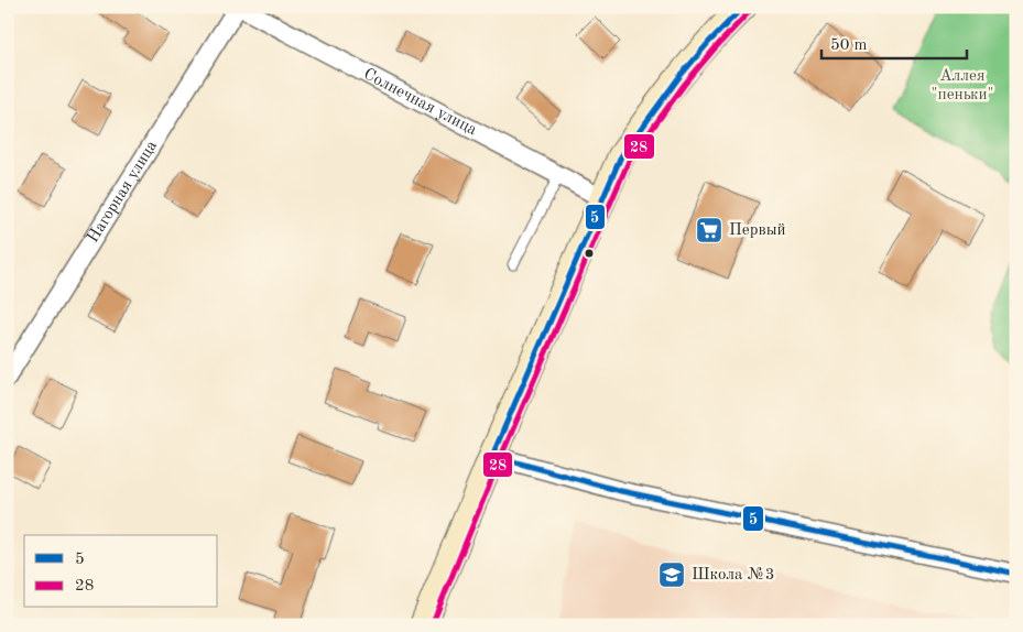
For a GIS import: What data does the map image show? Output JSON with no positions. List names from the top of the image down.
{
  "streets": {
    "street": ["Солнечная улица", "Нагорная улица"]
  },
  "crossings": [
    ["Солнечная улица", "Нагорная улица"]
  ],
  "parks": ["Аллея \"пеньки\""],
  "places": {
    "supermarket": ["Первый"],
    "school or university": ["Школа №3"]
  },
  "lines": ["transit line 5", "transit line 28"],
  "legend": ["5", "28"],
  "scale_bar": "50 m"
}
